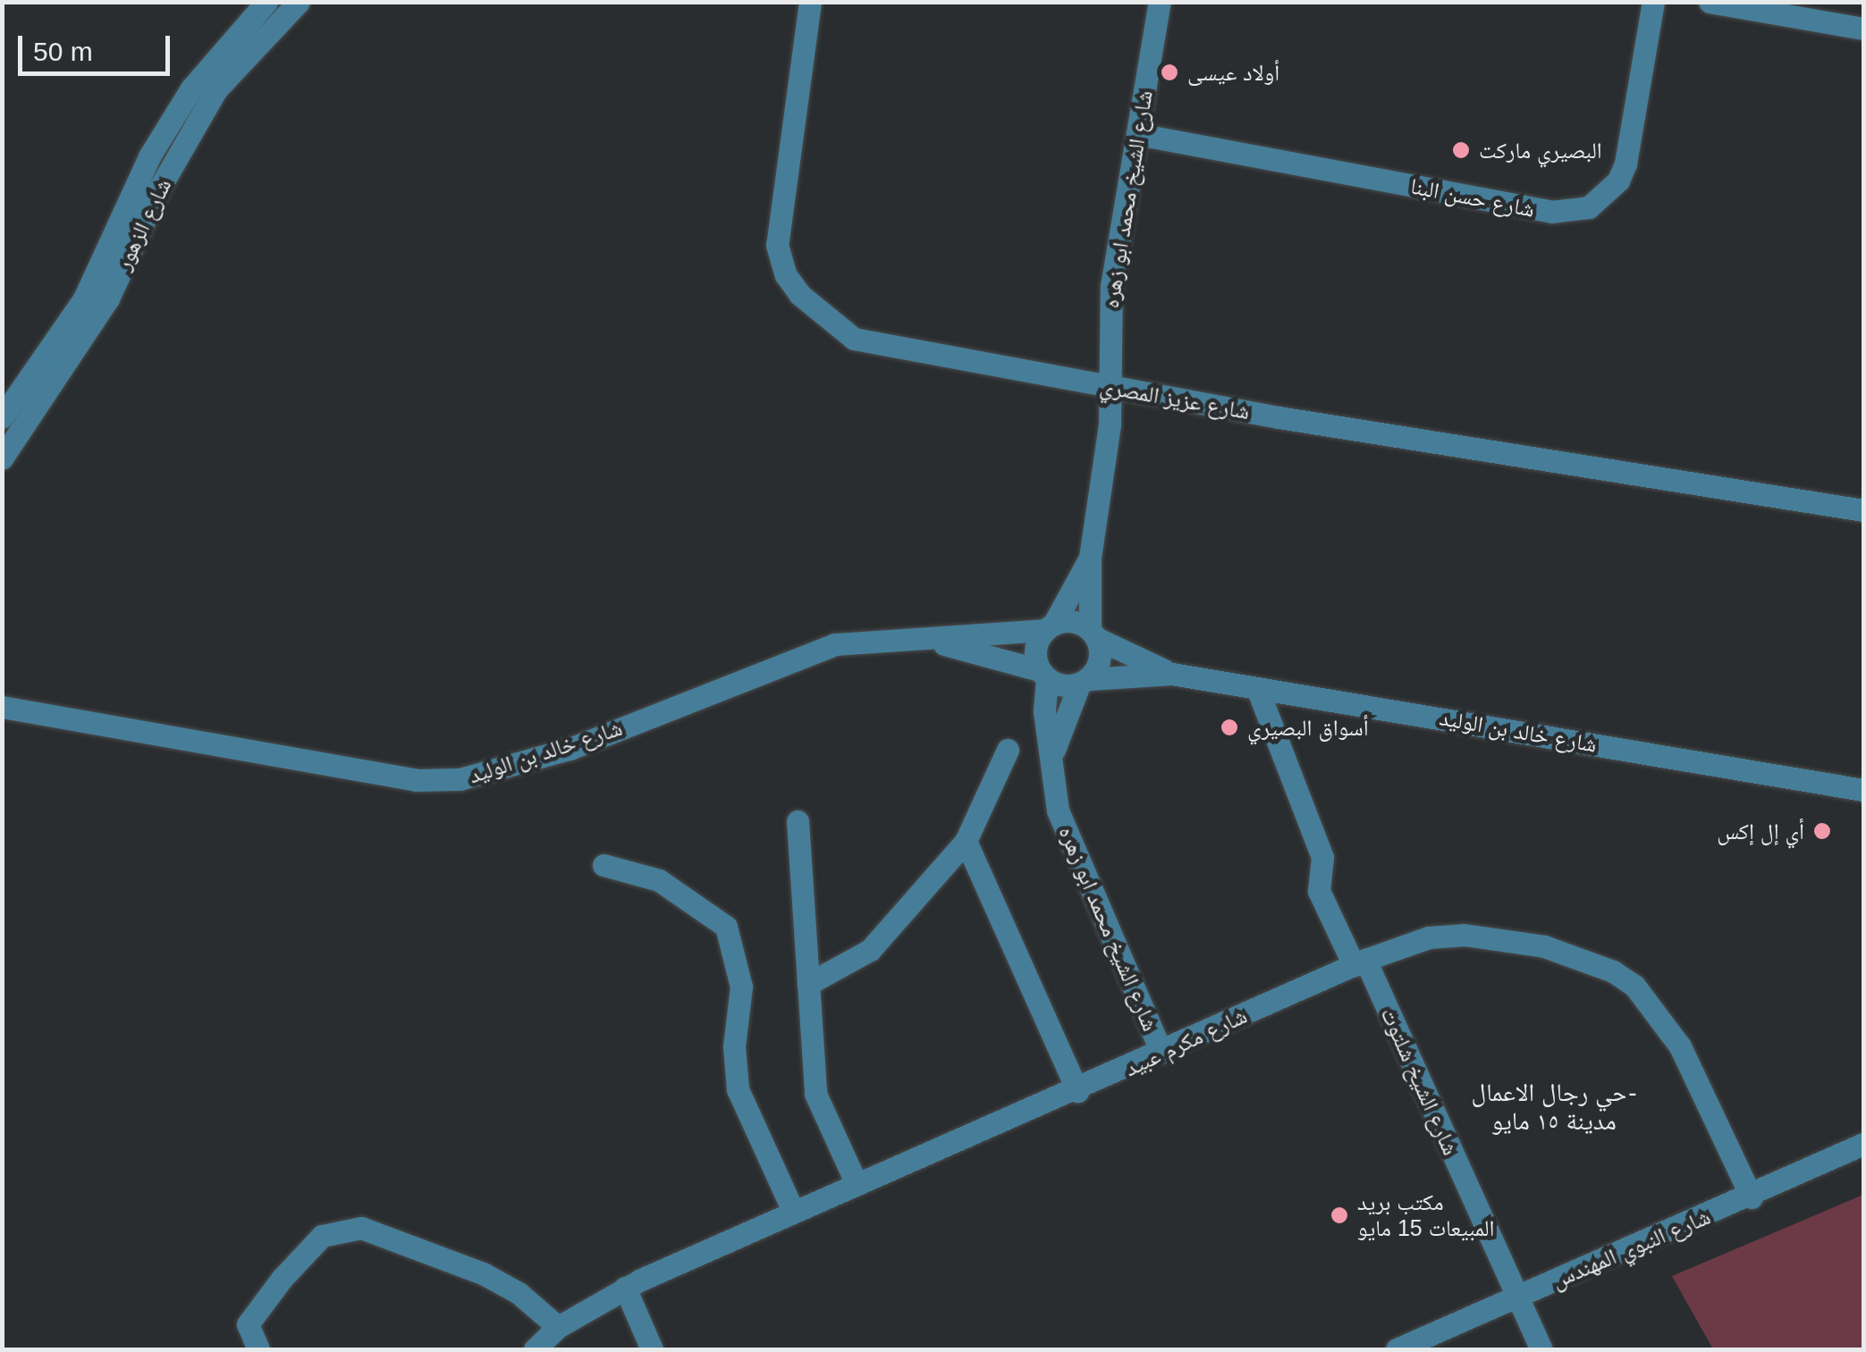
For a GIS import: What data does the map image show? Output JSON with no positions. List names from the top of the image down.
{
  "streets": {
    "street": [
      "شارع حسن البنا",
      "شارع الشيخ محمد ابو زهره",
      "شارع الزهور",
      "شارع عزيز المصري",
      "شارع خالد بن الوليد",
      "شارع مكرم عبيد",
      "شارع الشيخ شلتوت",
      "شارع النبوي المهندس"
    ]
  },
  "crossings": [
    ["شارع حسن البنا", "شارع الشيخ محمد ابو زهره"],
    ["شارع الشيخ محمد ابو زهره", "شارع عزيز المصري"],
    ["شارع الشيخ محمد ابو زهره", "شارع خالد بن الوليد"],
    ["شارع الشيخ محمد ابو زهره", "شارع مكرم عبيد"],
    ["شارع خالد بن الوليد", "شارع الشيخ شلتوت"],
    ["شارع مكرم عبيد", "شارع الشيخ شلتوت"],
    ["شارع مكرم عبيد", "شارع النبوي المهندس"],
    ["شارع الشيخ شلتوت", "شارع النبوي المهندس"]
  ],
  "districts": ["حي رجال الاعمال- مدينة ١٥ مايو"],
  "places": [
    "أولاد عيسى",
    "البصيري ماركت",
    "أسواق البصيري",
    "أي إل إكس",
    "مكتب بريد المبيعات 15 مايو"
  ],
  "scale_bar": "50 m"
}
